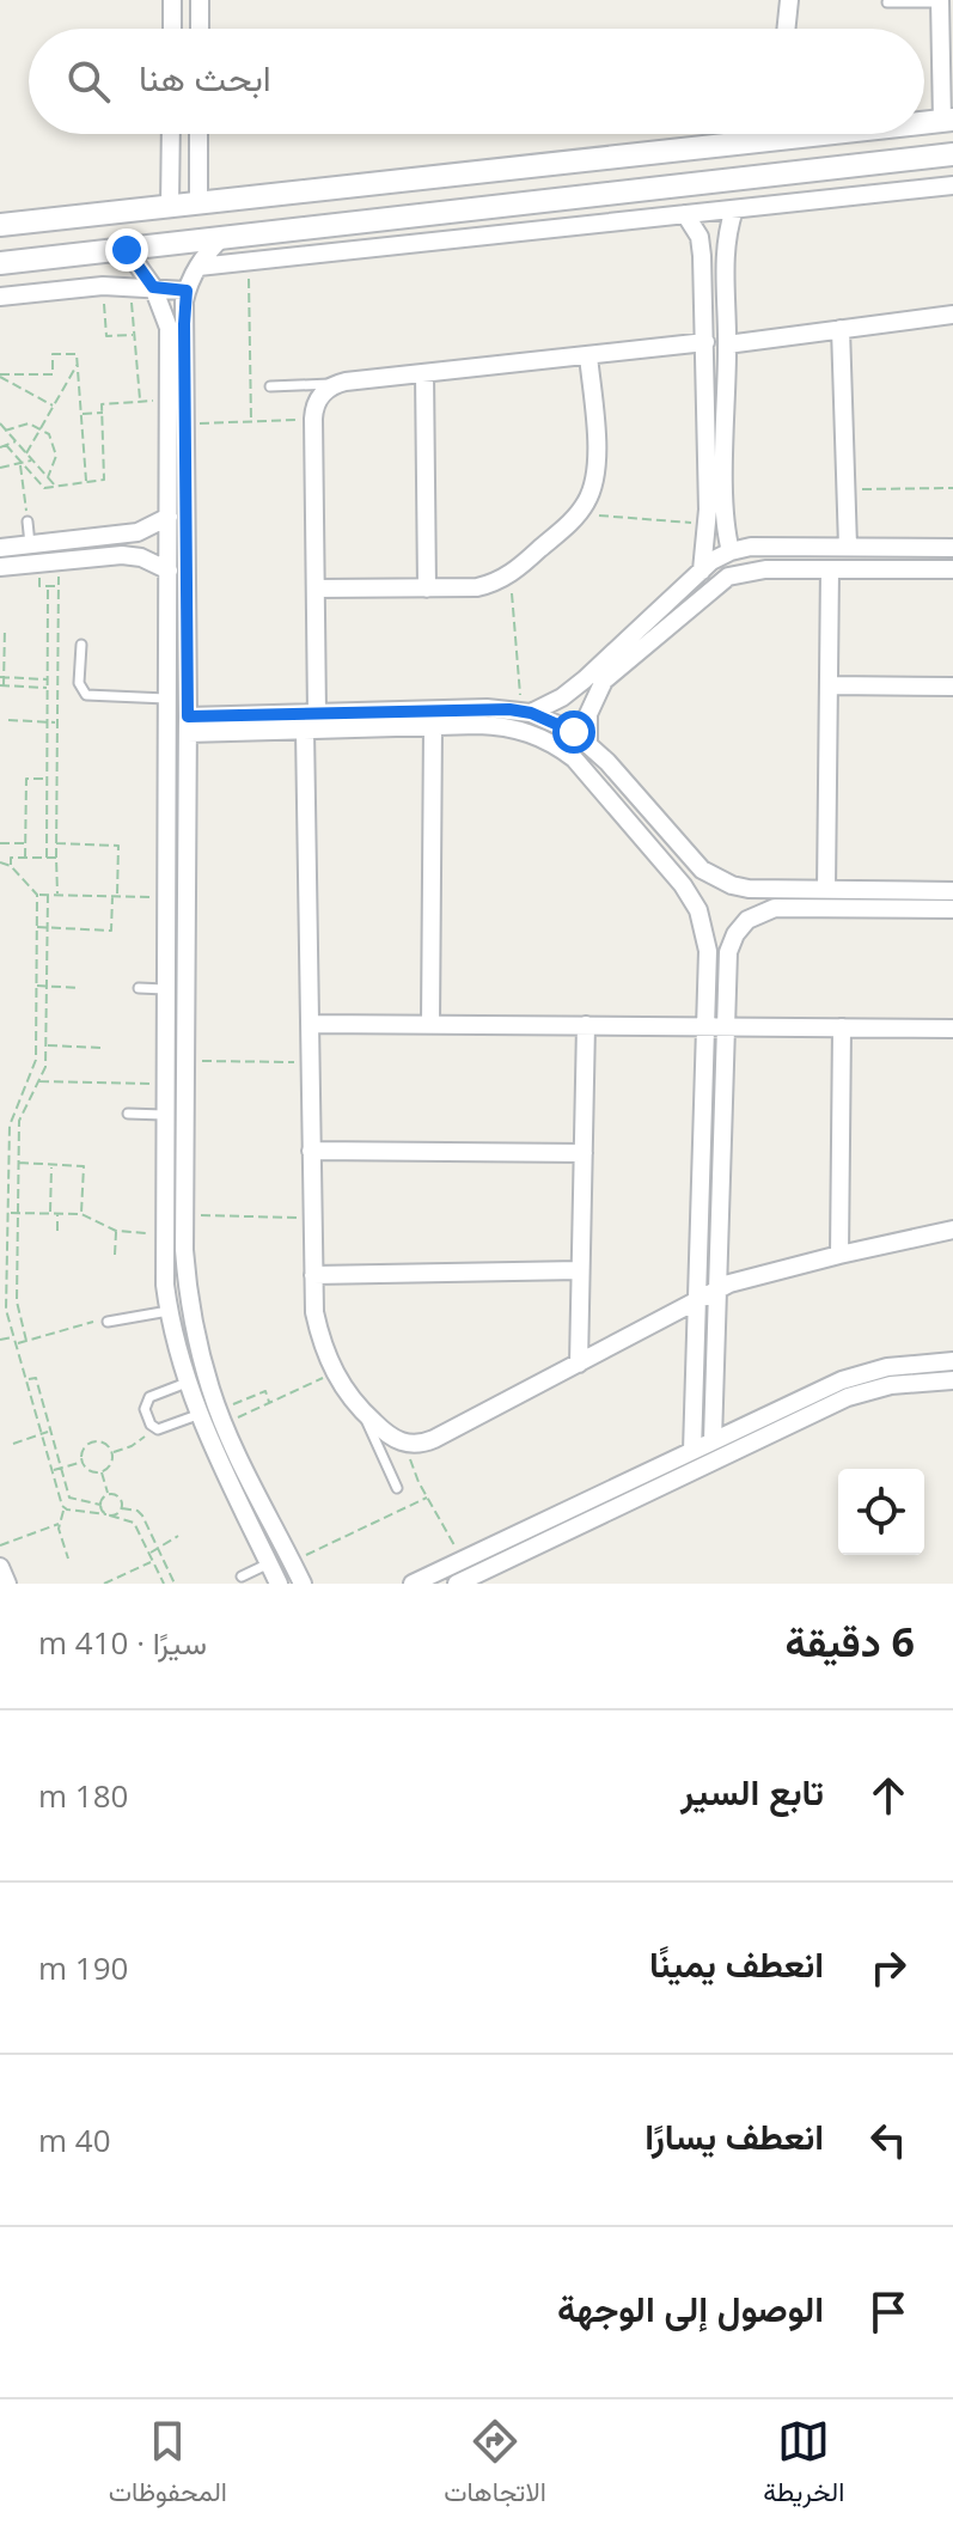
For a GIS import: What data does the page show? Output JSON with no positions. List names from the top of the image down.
{
  "page": {
    "search": "ابحث هنا",
    "heading": ["6 دقيقة", "سيرًا · 410 m"],
    "list": [
      ["تابع السير", "180 m"],
      ["انعطف يمينًا", "190 m"],
      ["انعطف يسارًا", "40 m"],
      "الوصول إلى الوجهة"
    ],
    "nav": ["الخريطة", "الاتجاهات", "المحفوظات"]
  }
}
